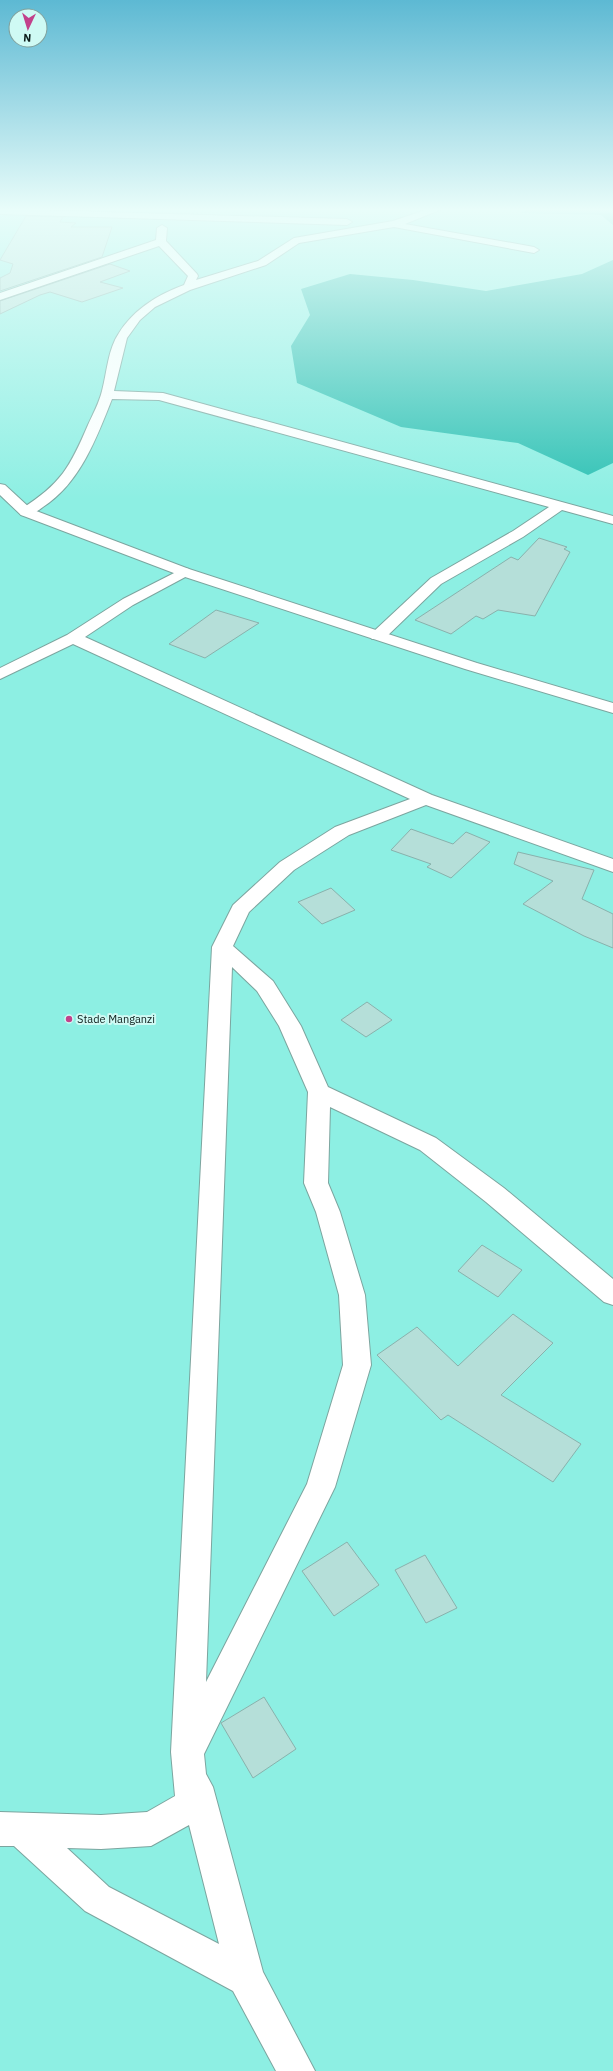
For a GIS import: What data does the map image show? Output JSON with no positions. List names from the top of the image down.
{
  "places": ["Stade Manganzi"],
  "north": "bottom"
}
